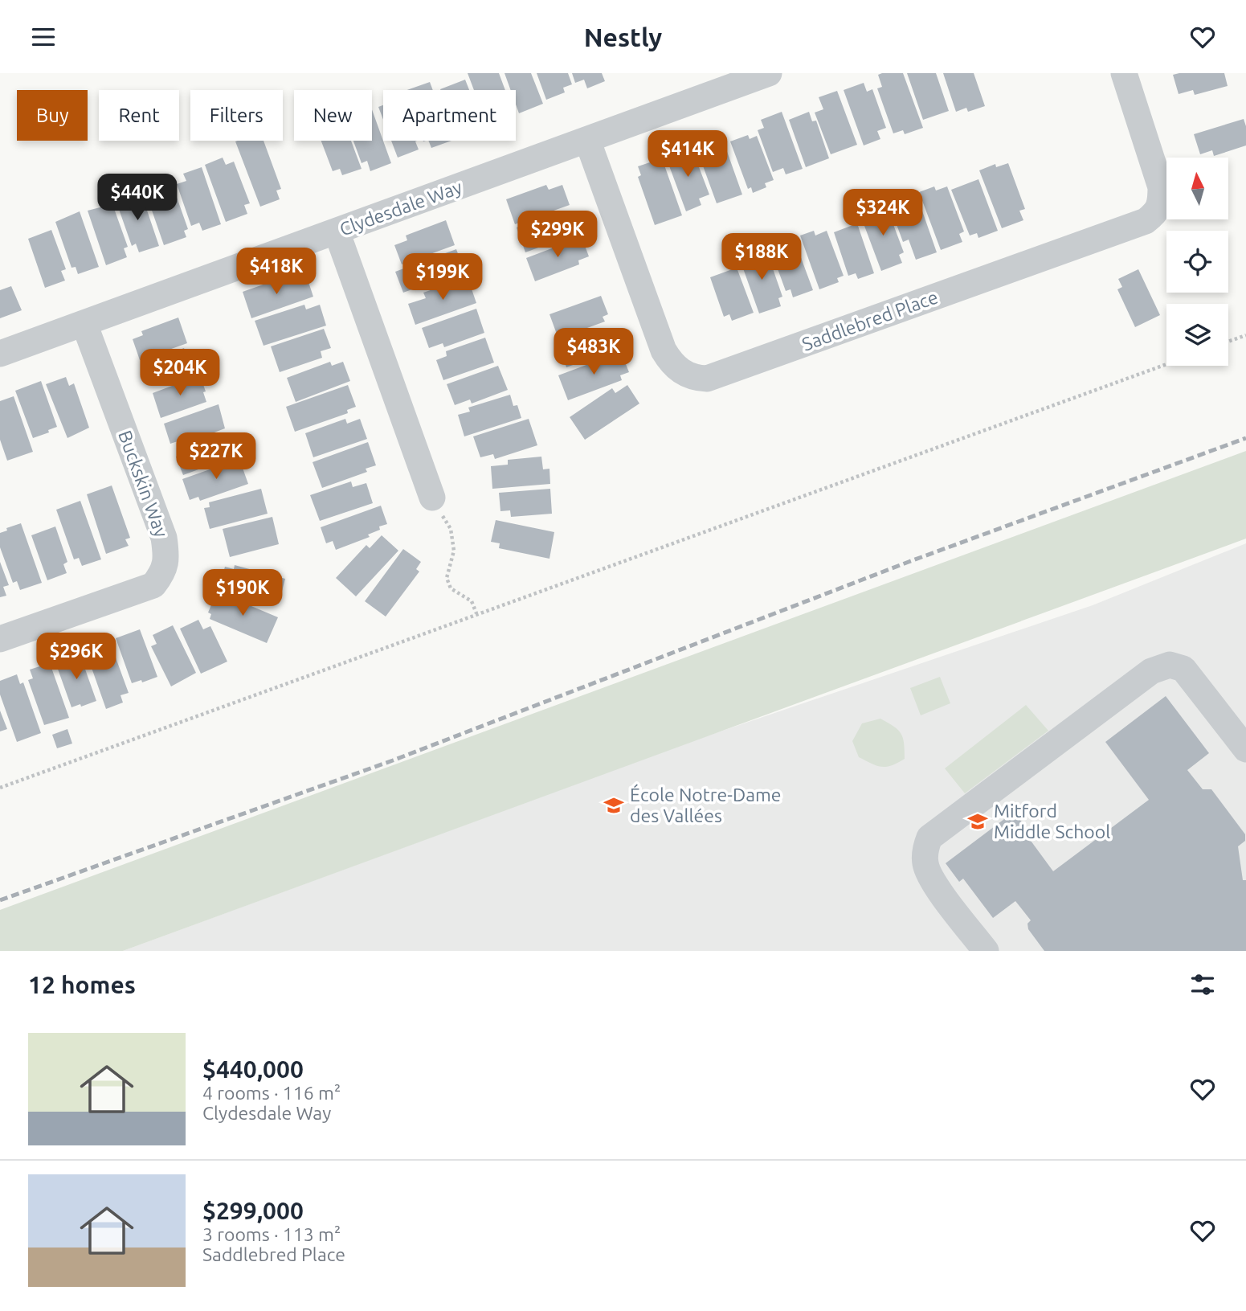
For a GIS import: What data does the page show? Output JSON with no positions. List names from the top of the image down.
{
  "streets": {
    "street": ["Clydesdale Way", "Saddlebred Place", "Buckskin Way"]
  },
  "crossings": [
    ["Clydesdale Way", "Saddlebred Place"],
    ["Clydesdale Way", "Buckskin Way"]
  ],
  "places": {
    "school or university": ["École Notre-Dame des Vallées", "Mitford Middle School"]
  },
  "north": "top",
  "page": {
    "header": "Nestly",
    "chip": [
      "Buy",
      "Rent",
      "Filters",
      "New",
      "Apartment"
    ],
    "price": [
      "$414K",
      "$440K",
      "$324K",
      "$299K",
      "$188K",
      "$418K",
      "$199K",
      "$483K",
      "$204K",
      "$227K",
      "$190K",
      "$296K"
    ],
    "heading": "12 homes",
    "list": [
      {
        "name": "$440,000",
        "note": "4 rooms · 116 m² · Clydesdale Way"
      },
      {
        "name": "$299,000",
        "note": "3 rooms · 113 m² · Saddlebred Place"
      }
    ]
  }
}
